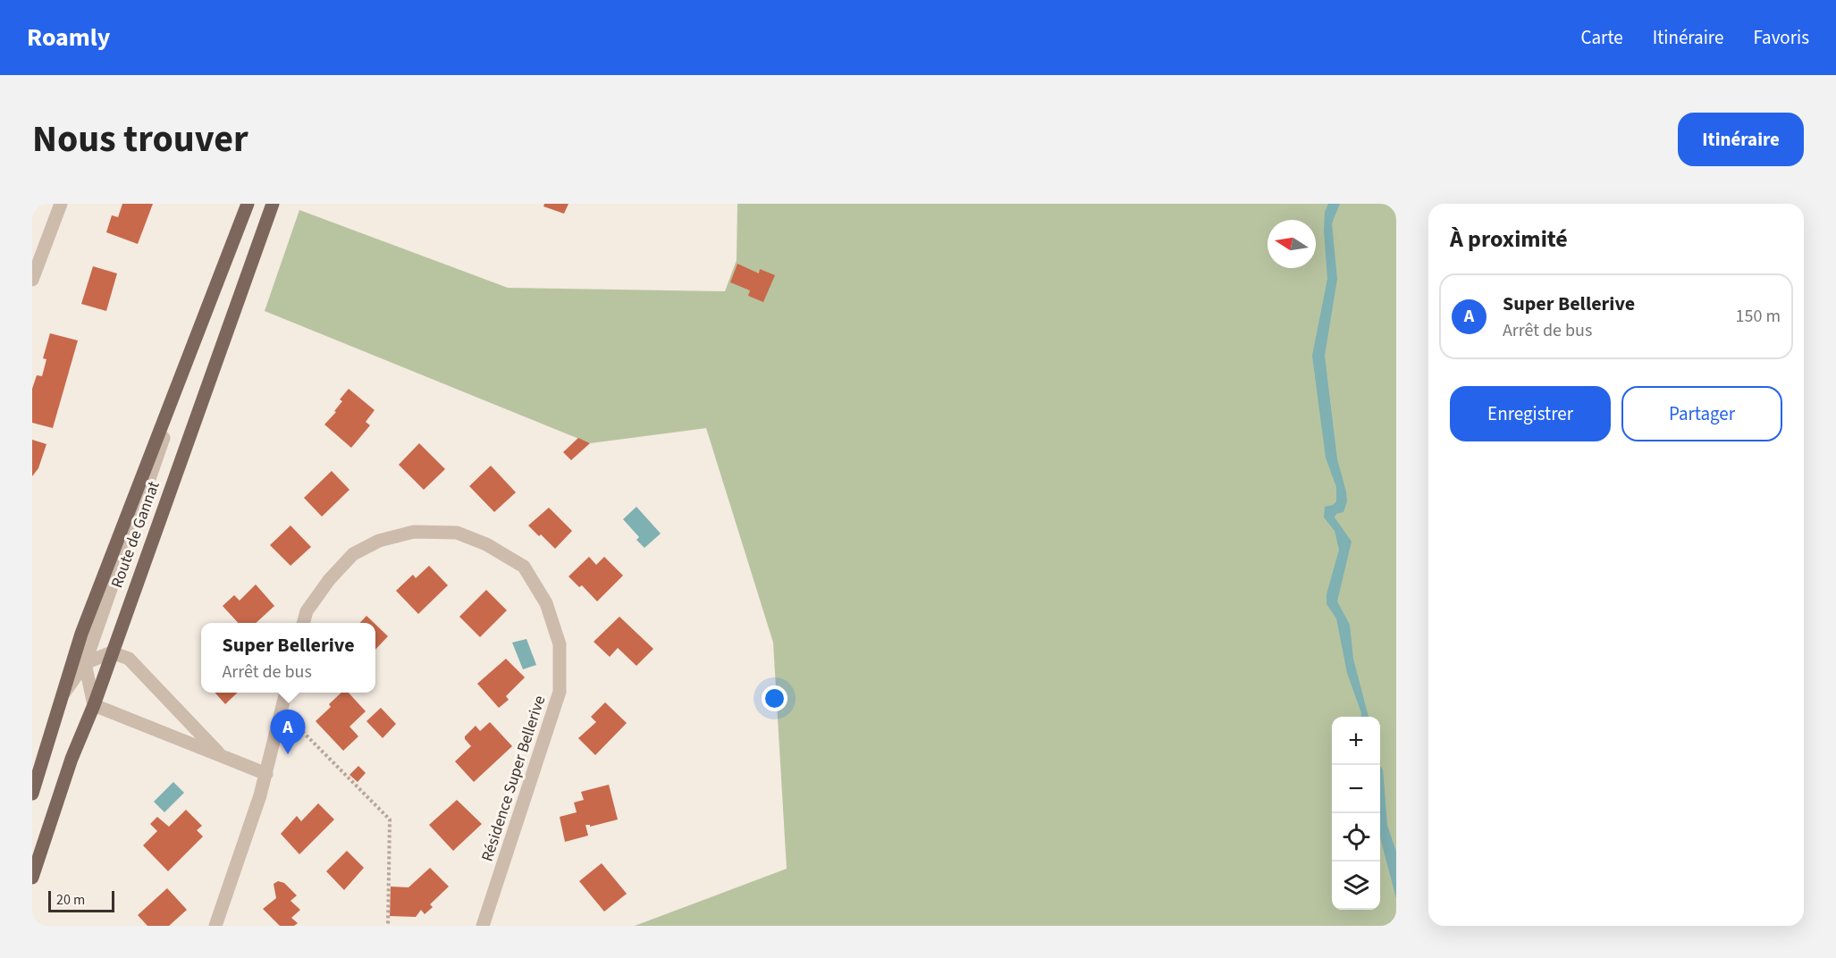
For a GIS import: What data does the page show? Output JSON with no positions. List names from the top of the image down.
{
  "streets": {
    "main road": ["Route de Gannat"],
    "street": ["Résidence Super Bellerive"]
  },
  "scale_bar": "20 m",
  "north": "left",
  "page": {
    "header": "Roamly",
    "nav": ["Carte", "Itinéraire", "Favoris"],
    "title": "Nous trouver",
    "buttons": [
      "Itinéraire",
      ["Enregistrer", "Partager"]
    ],
    "heading": "À proximité",
    "list": [
      {
        "mark": "A",
        "name": "Super Bellerive",
        "note": "Arrêt de bus",
        "value": "150 m"
      }
    ],
    "popup": ["Super Bellerive", "Arrêt de bus"],
    "pins": "A",
    "map_buttons": ["+", "−"],
    "scale": "20 m"
  }
}
